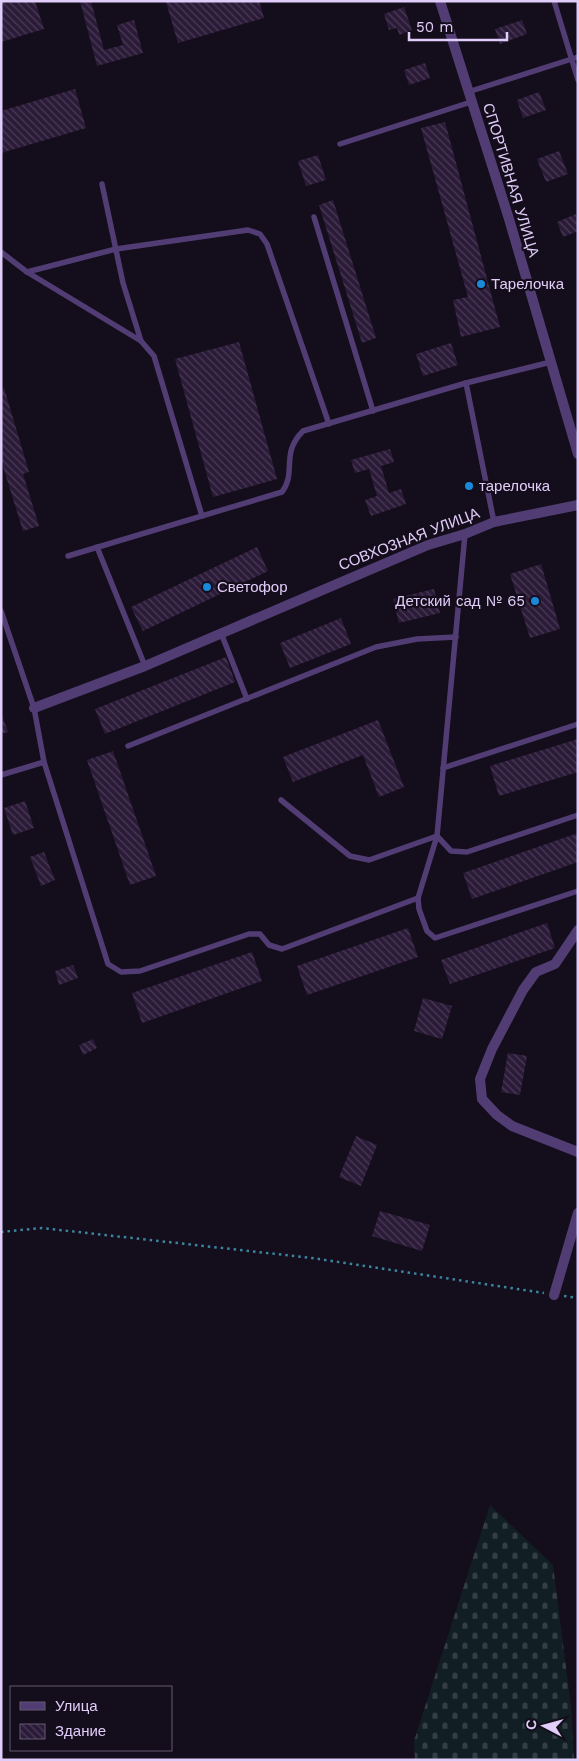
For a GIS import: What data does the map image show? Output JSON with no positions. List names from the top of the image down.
{
  "streets": {
    "street": ["СПОРТИВНАЯ УЛИЦА", "СОВХОЗНАЯ УЛИЦА"]
  },
  "places": [
    "Тарелочка",
    "тарелочка",
    "Светофор",
    "Детский сад № 65"
  ],
  "legend": ["Улица", "Здание"],
  "scale_bar": "50 m",
  "north": "left"
}
